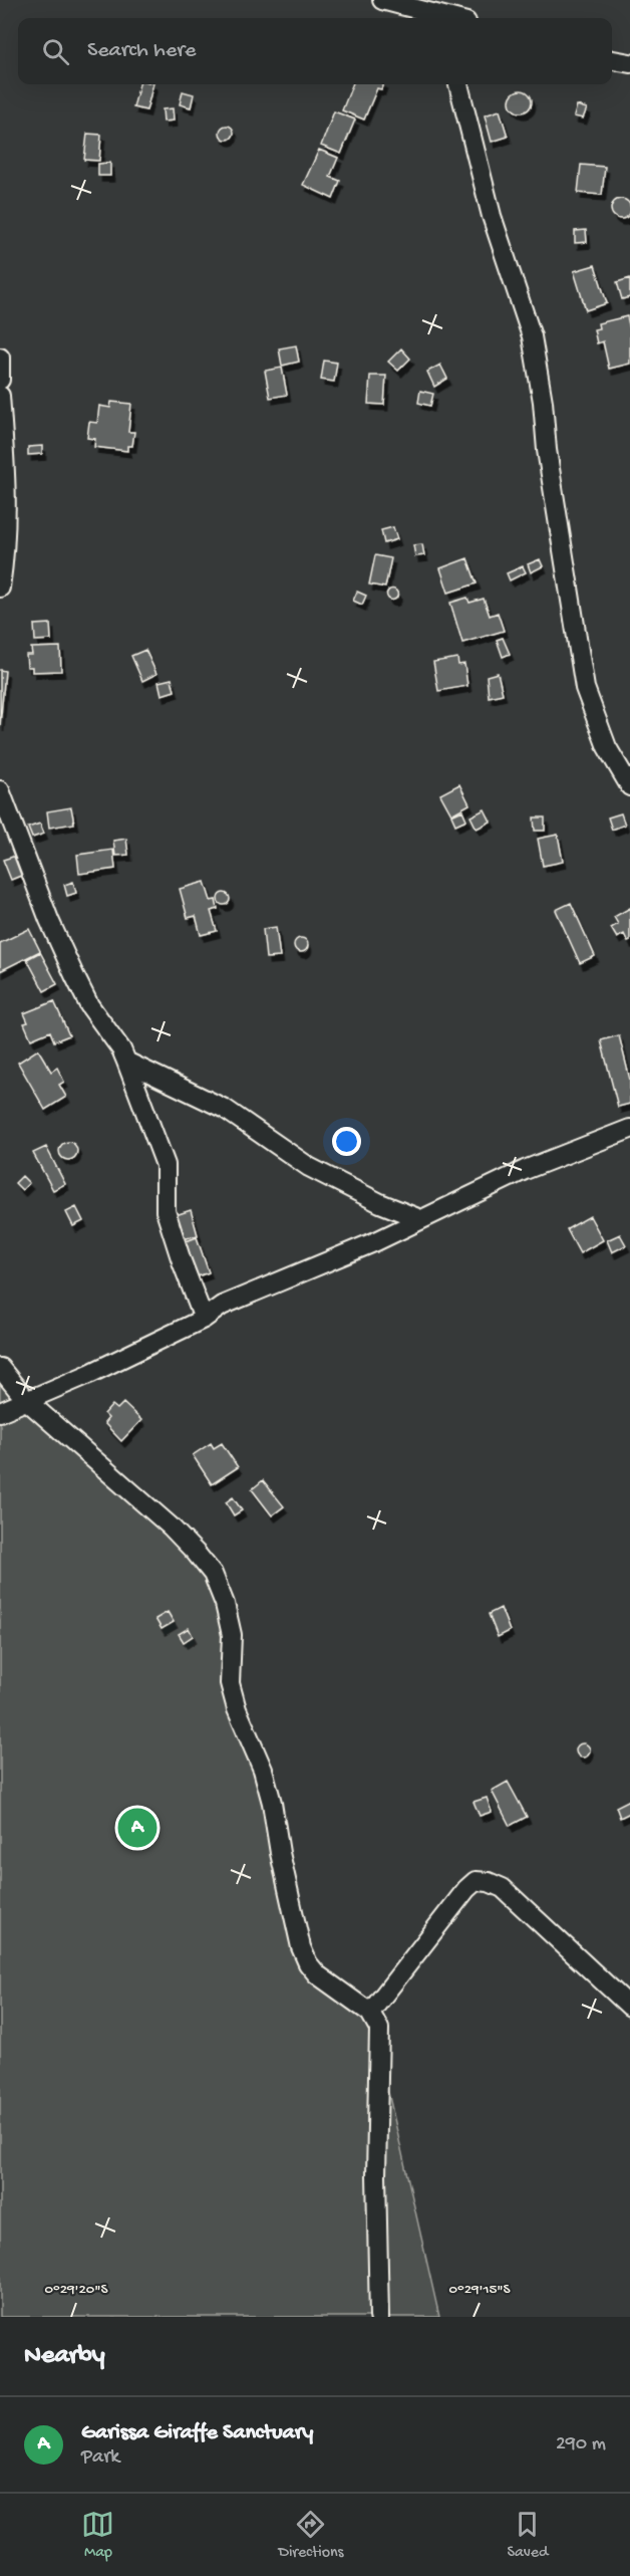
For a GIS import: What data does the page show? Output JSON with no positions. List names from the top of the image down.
{
  "page": {
    "search": "Search here",
    "pins": "A",
    "heading": "Nearby",
    "list": [
      {
        "mark": "A",
        "name": "Garissa Giraffe Sanctuary",
        "note": "Park",
        "value": "290 m"
      }
    ],
    "nav": ["Map", "Directions", "Saved"]
  },
  "coordinates": ["0°29'20\"S", "0°29'15\"S"]
}
